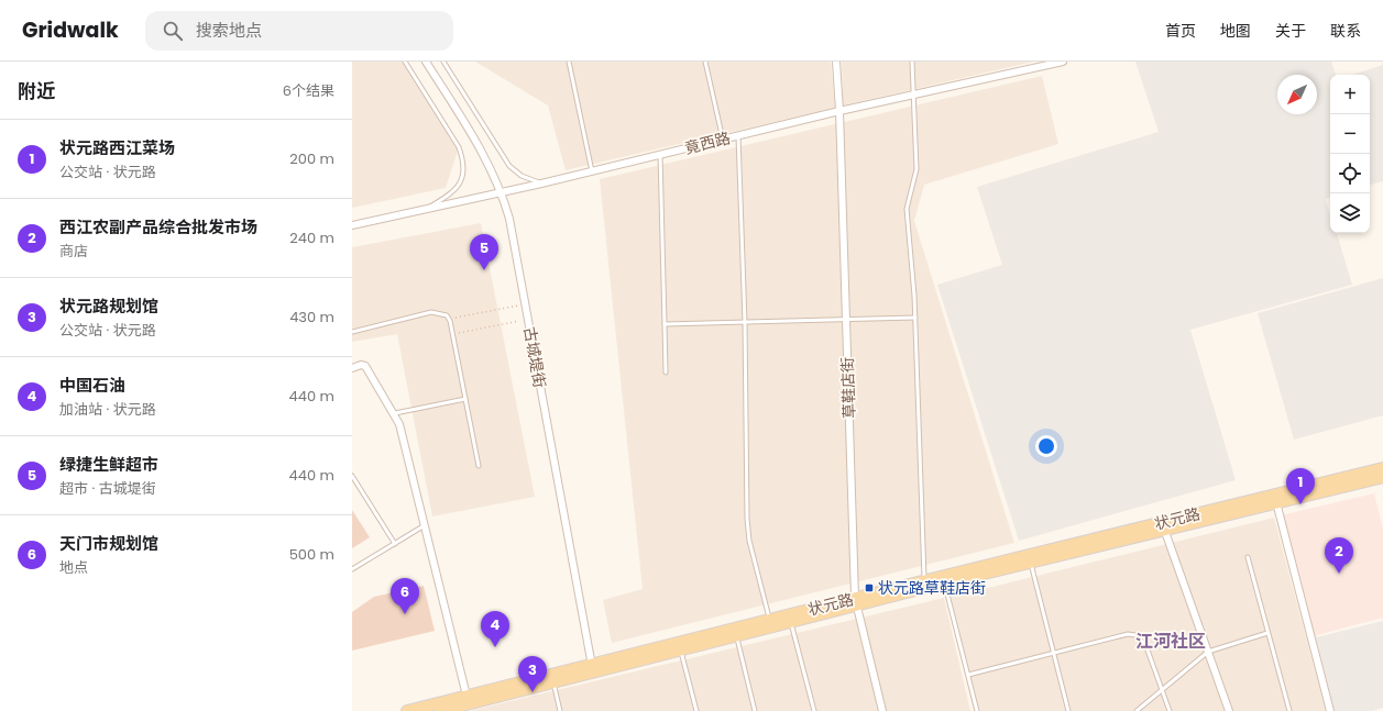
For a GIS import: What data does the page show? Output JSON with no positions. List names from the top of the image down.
{
  "streets": {
    "main road": ["状元路"],
    "street": ["竟西路", "古城堤街", "草鞋店街"]
  },
  "crossings": [
    ["竟西路", "古城堤街"],
    ["竟西路", "草鞋店街"],
    ["古城堤街", "状元路"],
    ["草鞋店街", "状元路"]
  ],
  "districts": ["江河社区"],
  "places": {
    "transit": ["状元路草鞋店街"]
  },
  "north": "bottom left",
  "page": {
    "header": "Gridwalk",
    "search": "搜索地点",
    "nav": [
      "首页",
      "地图",
      "关于",
      "联系"
    ],
    "heading": ["附近", "6个结果"],
    "map_buttons": ["+", "−"],
    "list": [
      {
        "mark": "1",
        "name": "状元路西江菜场",
        "note": "公交站 · 状元路",
        "value": "200 m"
      },
      {
        "mark": "2",
        "name": "西江农副产品综合批发市场",
        "note": "商店",
        "value": "240 m"
      },
      {
        "mark": "3",
        "name": "状元路规划馆",
        "note": "公交站 · 状元路",
        "value": "430 m"
      },
      {
        "mark": "4",
        "name": "中国石油",
        "note": "加油站 · 状元路",
        "value": "440 m"
      },
      {
        "mark": "5",
        "name": "绿捷生鲜超市",
        "note": "超市 · 古城堤街",
        "value": "440 m"
      },
      {
        "mark": "6",
        "name": "天门市规划馆",
        "note": "地点",
        "value": "500 m"
      }
    ],
    "pins": [
      "5",
      "1",
      "2",
      "6",
      "4",
      "3"
    ]
  }
}
